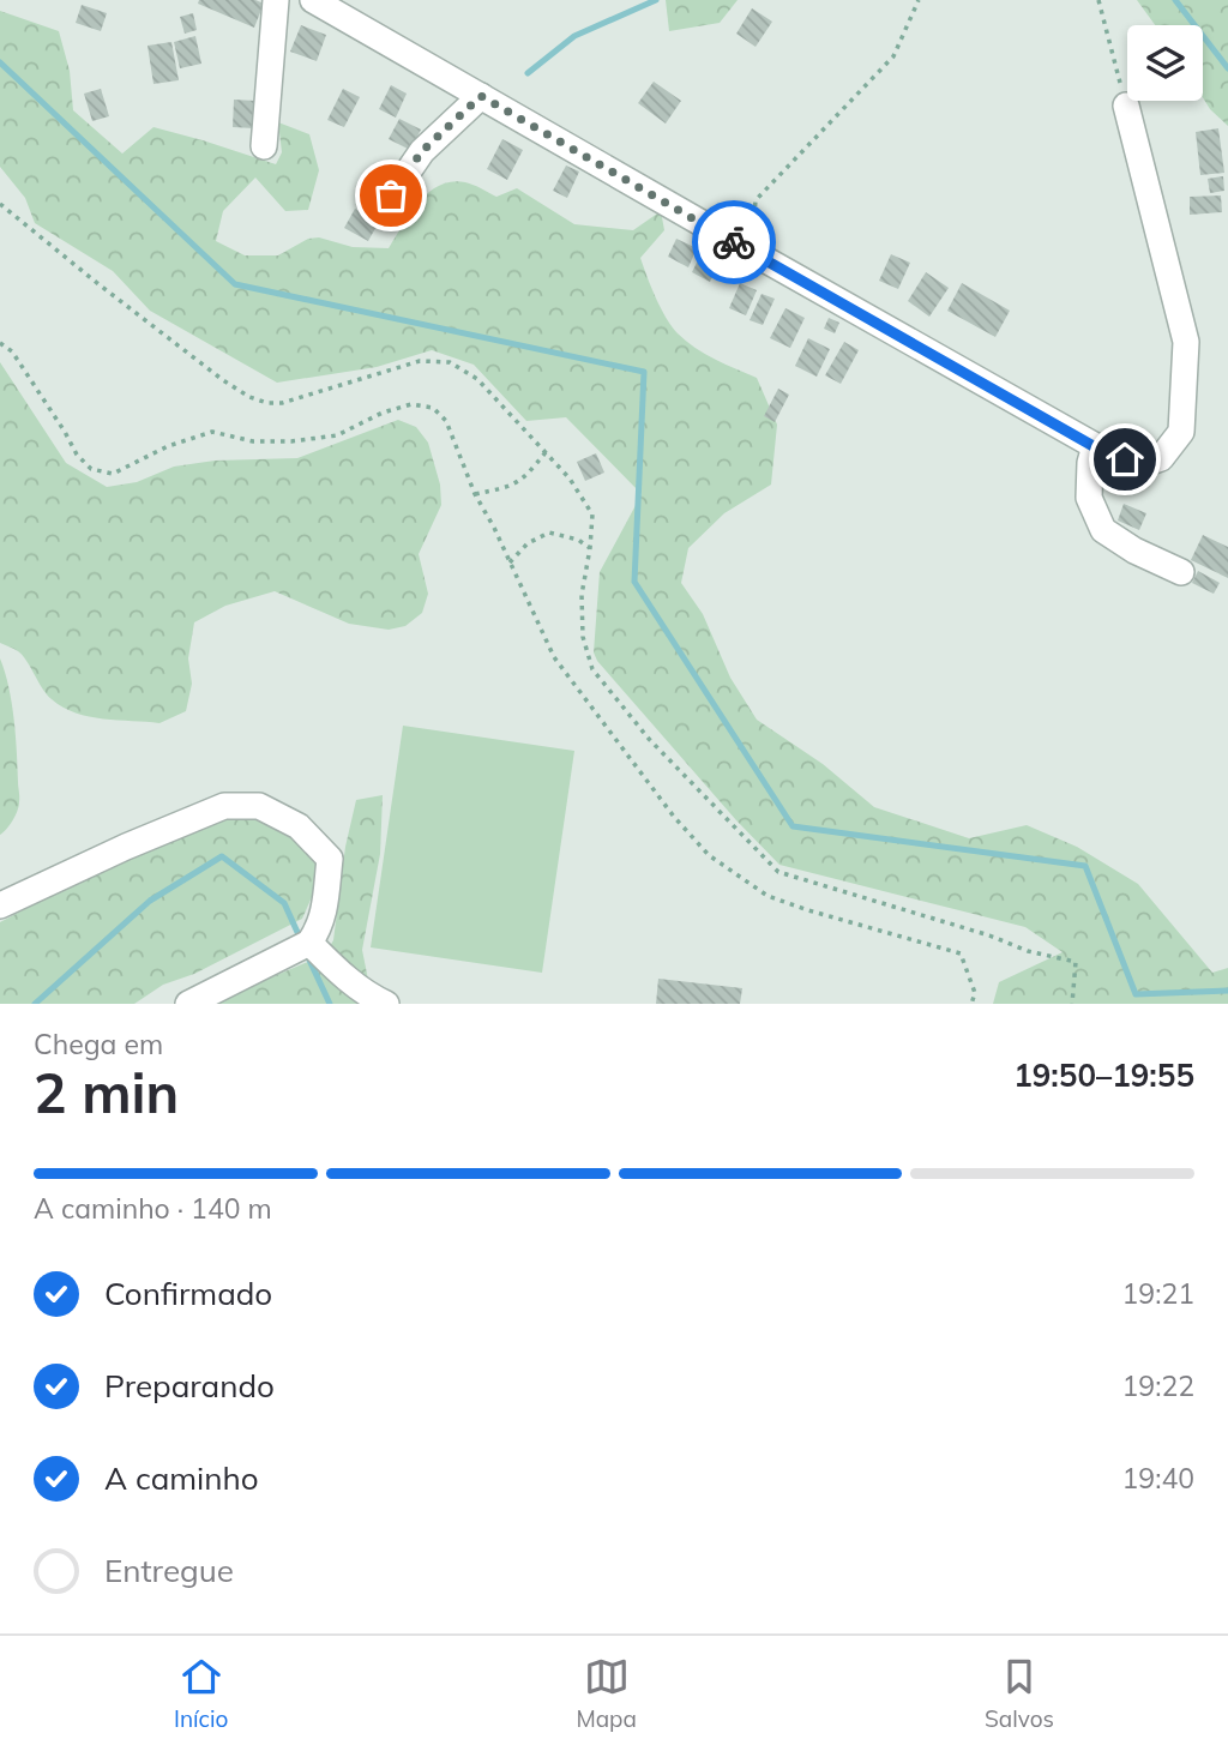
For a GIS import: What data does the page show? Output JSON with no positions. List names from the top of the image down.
{
  "page": {
    "heading": ["2 min", "Chega em", "19:50–19:55"],
    "bar": "A caminho · 140 m",
    "list": [
      ["Confirmado", "19:21"],
      ["Preparando", "19:22"],
      ["A caminho", "19:40"],
      "Entregue"
    ],
    "tabs": ["Início", "Mapa", "Salvos"]
  }
}
